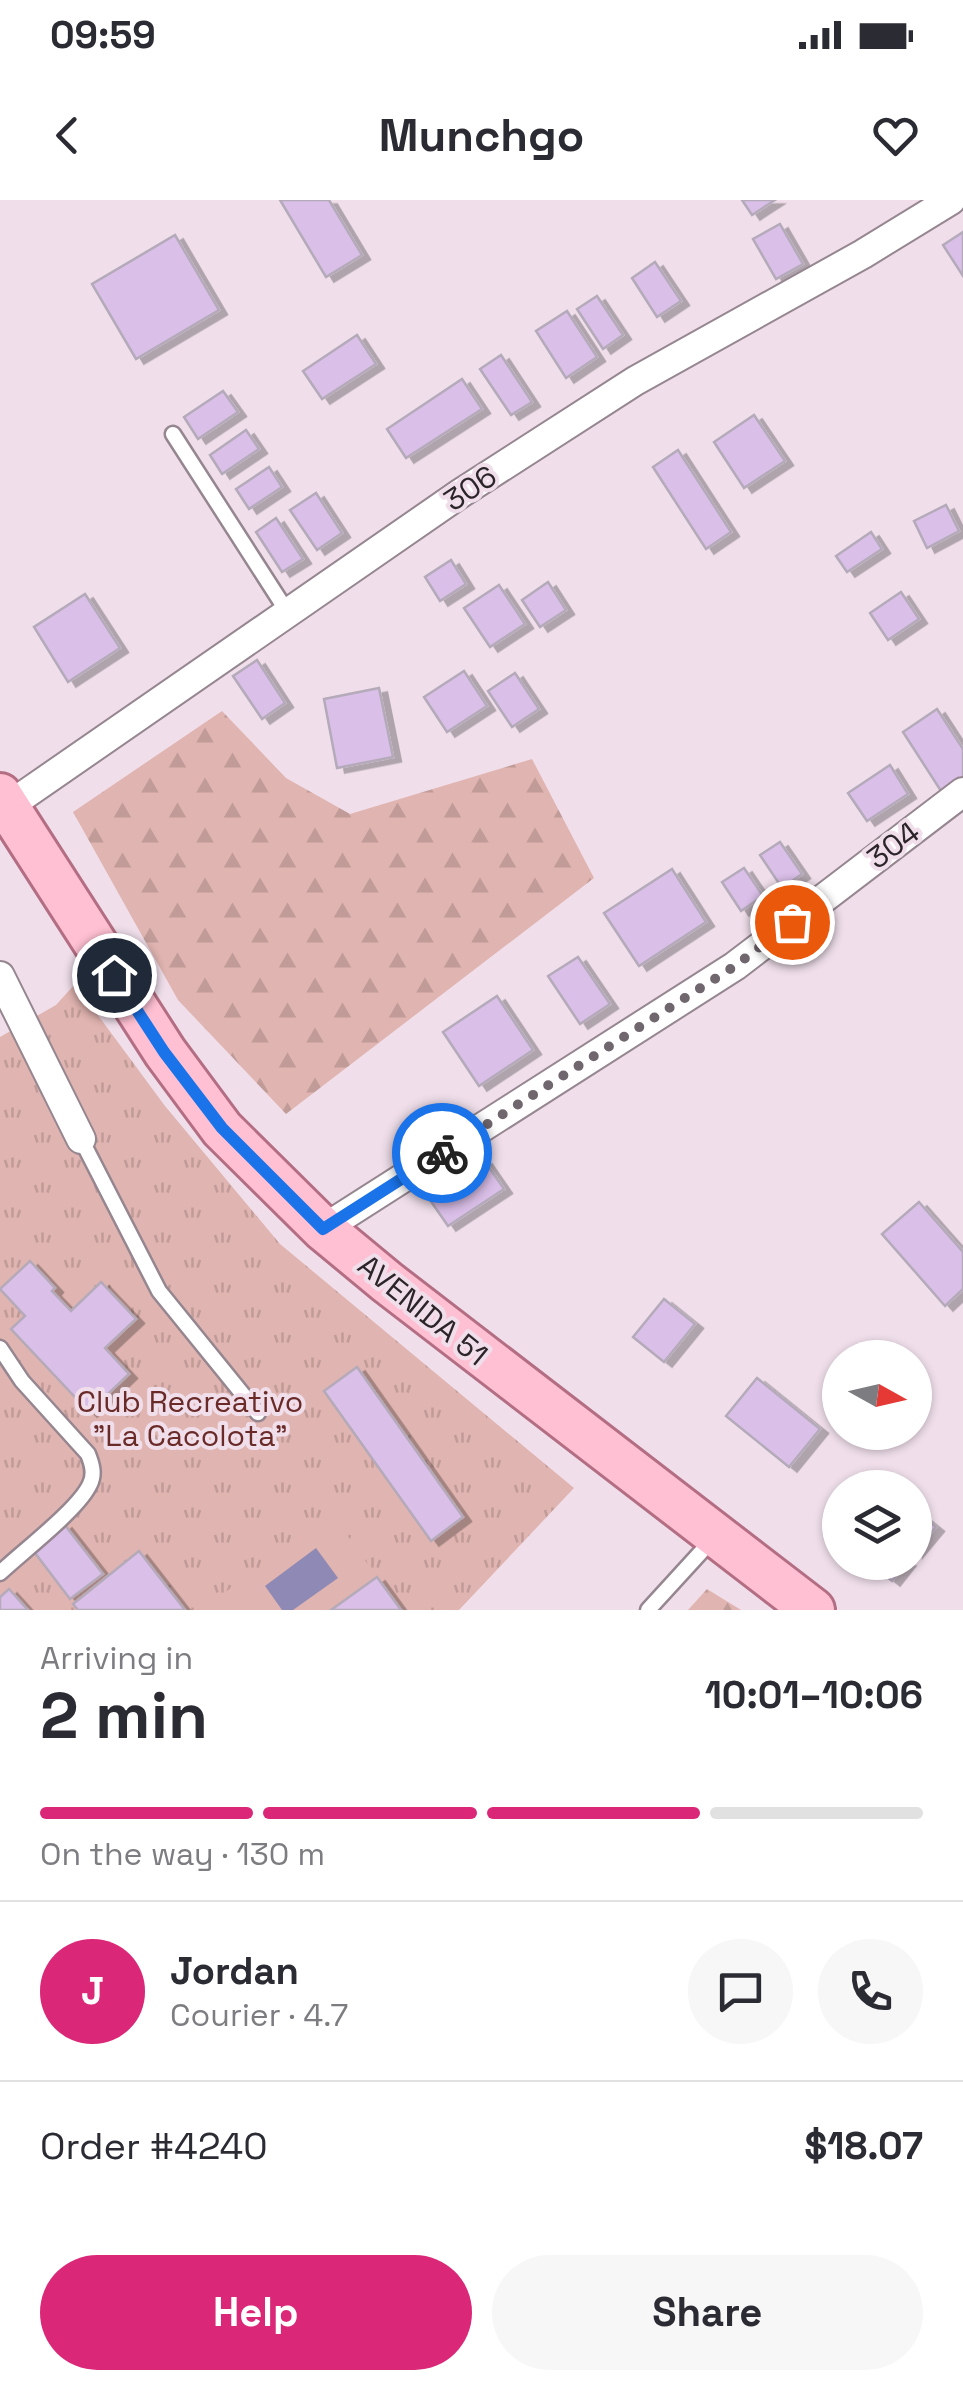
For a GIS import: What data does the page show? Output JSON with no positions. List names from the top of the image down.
{
  "streets": {
    "main road": ["AVENIDA 51"],
    "street": ["306", "304"]
  },
  "crossings": [
    ["306", "AVENIDA 51"],
    ["304", "AVENIDA 51"]
  ],
  "parks": ["Club Recreativo \"La Cacolota\""],
  "north": "right",
  "page": {
    "status": "09:59",
    "header": "Munchgo",
    "heading": ["2 min", "Arriving in", "10:01–10:06"],
    "panel": [
      "Jordan",
      "Courier · 4.7",
      "Order #4240",
      "$18.07"
    ],
    "bar": "On the way · 130 m",
    "round": "J",
    "buttons": ["Help", "Share"]
  }
}
